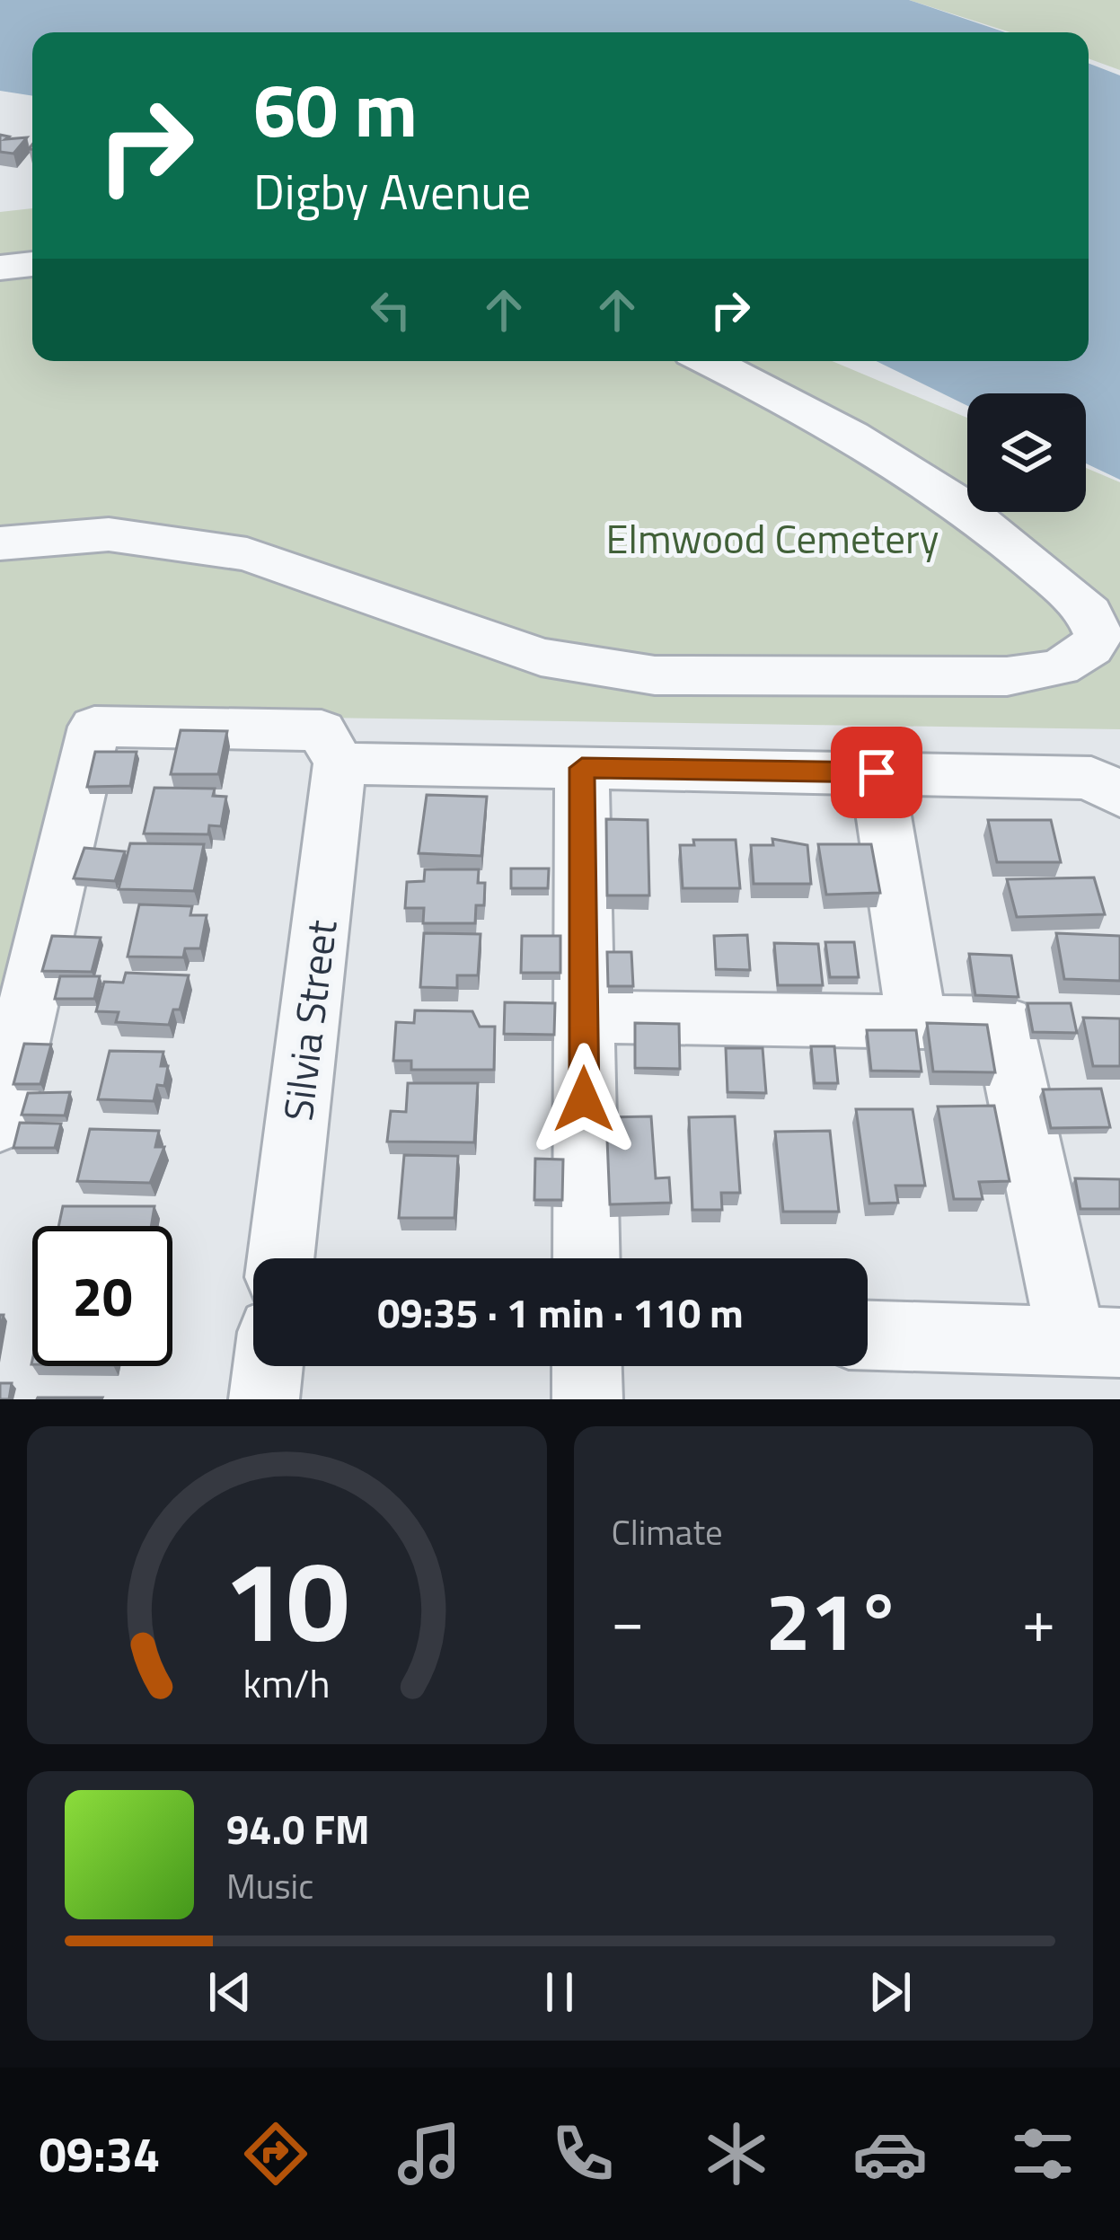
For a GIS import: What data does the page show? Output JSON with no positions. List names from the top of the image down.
{
  "streets": {
    "street": ["Silvia Street"]
  },
  "parks": ["Elmwood Cemetery"],
  "page": {
    "turn": ["60 m", "Digby Avenue"],
    "limit": "20",
    "trip": "09:35 · 1 min · 110 m",
    "tile": "Climate",
    "heat": ["−", "21°", "+"],
    "song": ["94.0 FM", "Music"],
    "tabs": "09:34",
    "gauge": ["10", "km/h"]
  }
}
